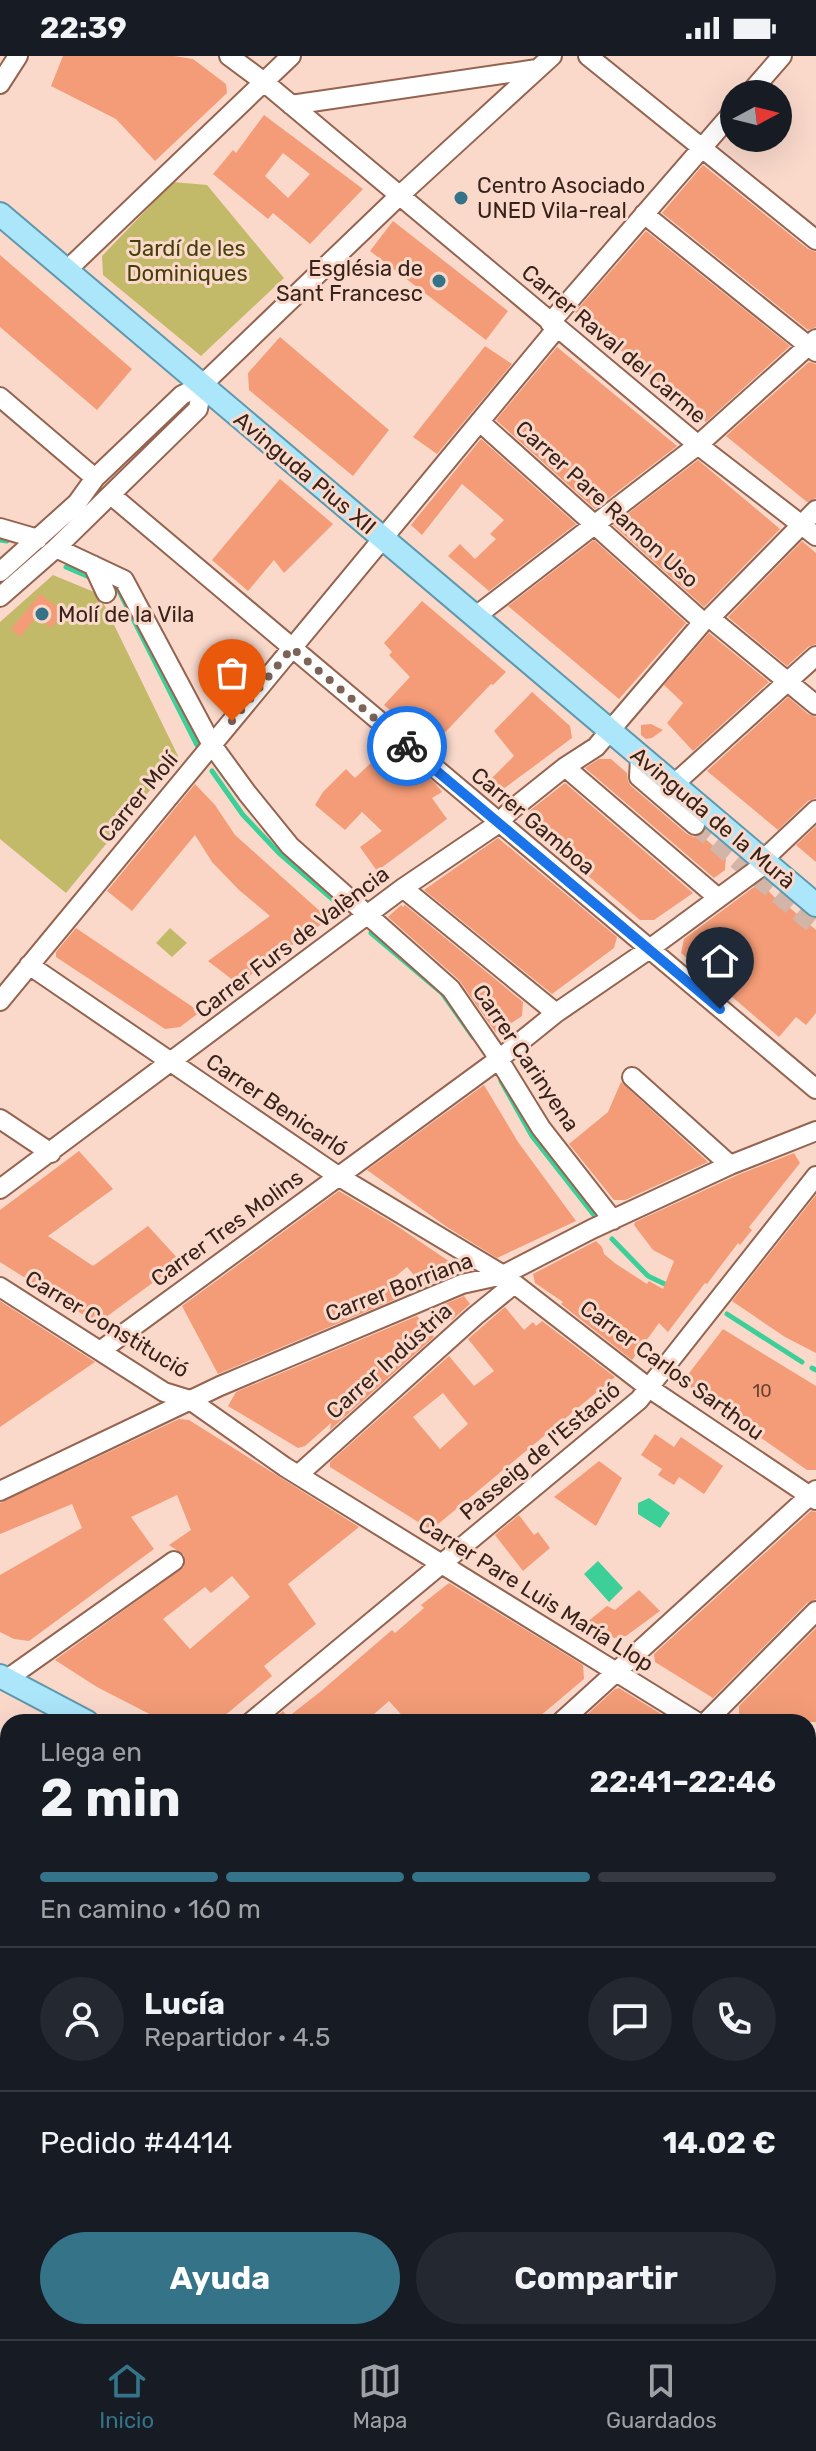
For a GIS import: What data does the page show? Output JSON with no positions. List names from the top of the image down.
{
  "streets": {
    "main road": ["Avinguda Pius XII", "Avinguda de la Murà"],
    "street": [
      "Carrer Raval del Carme",
      "Carrer Pare Ramon Uso",
      "Carrer Molí",
      "Carrer Gamboa",
      "Carrer Furs de València",
      "Carrer Carinyena",
      "Carrer Benicarló",
      "Carrer Tres Molins",
      "Carrer Borriana",
      "Carrer Constitució",
      "Carrer Indústria",
      "Carrer Carlos Sarthou",
      "Passeig de l'Estació",
      "Carrer Pare Luis María Llop"
    ]
  },
  "crossings": [
    ["Carrer Raval del Carme", "Carrer Molí"],
    ["Carrer Raval del Carme", "Carrer Furs de València"],
    ["Avinguda Pius XII", "Carrer Molí"],
    ["Avinguda Pius XII", "Avinguda de la Murà"],
    ["Avinguda Pius XII", "Carrer Furs de València"],
    ["Carrer Pare Ramon Uso", "Carrer Molí"],
    ["Carrer Pare Ramon Uso", "Carrer Furs de València"],
    ["Carrer Molí", "Carrer Gamboa"],
    ["Carrer Molí", "Carrer Carinyena"],
    ["Carrer Molí", "Carrer Benicarló"],
    ["Avinguda de la Murà", "Carrer Furs de València"],
    ["Avinguda de la Murà", "Carrer Tres Molins"],
    ["Carrer Gamboa", "Carrer Furs de València"],
    ["Carrer Gamboa", "Carrer Tres Molins"],
    ["Carrer Furs de València", "Carrer Carinyena"],
    ["Carrer Furs de València", "Carrer Benicarló"],
    ["Carrer Carinyena", "Carrer Tres Molins"],
    ["Carrer Carinyena", "Carrer Borriana"],
    ["Carrer Benicarló", "Carrer Tres Molins"],
    ["Carrer Benicarló", "Carrer Borriana"],
    ["Carrer Benicarló", "Carrer Indústria"],
    ["Carrer Benicarló", "Carrer Carlos Sarthou"],
    ["Carrer Tres Molins", "Carrer Constitució"],
    ["Carrer Borriana", "Carrer Constitució"],
    ["Carrer Borriana", "Carrer Indústria"],
    ["Carrer Borriana", "Carrer Carlos Sarthou"],
    ["Carrer Borriana", "Carrer Pare Luis María Llop"],
    ["Carrer Constitució", "Carrer Pare Luis María Llop"],
    ["Carrer Indústria", "Carrer Carlos Sarthou"],
    ["Carrer Indústria", "Carrer Pare Luis María Llop"],
    ["Carrer Carlos Sarthou", "Passeig de l'Estació"],
    ["Passeig de l'Estació", "Carrer Pare Luis María Llop"]
  ],
  "parks": ["Jardí de les Dominiques"],
  "places": ["Centro Asociado UNED Vila-real", "Església de Sant Francesc", "Molí de la Vila"],
  "house_numbers": ["10"],
  "north": "right",
  "page": {
    "status": "22:39",
    "heading": ["2 min", "Llega en", "22:41–22:46"],
    "panel": [
      "Lucía",
      "Repartidor · 4.5",
      "Pedido #4414",
      "14.02 €"
    ],
    "bar": "En camino · 160 m",
    "buttons": ["Ayuda", "Compartir"],
    "tabs": ["Inicio", "Mapa", "Guardados"]
  }
}
